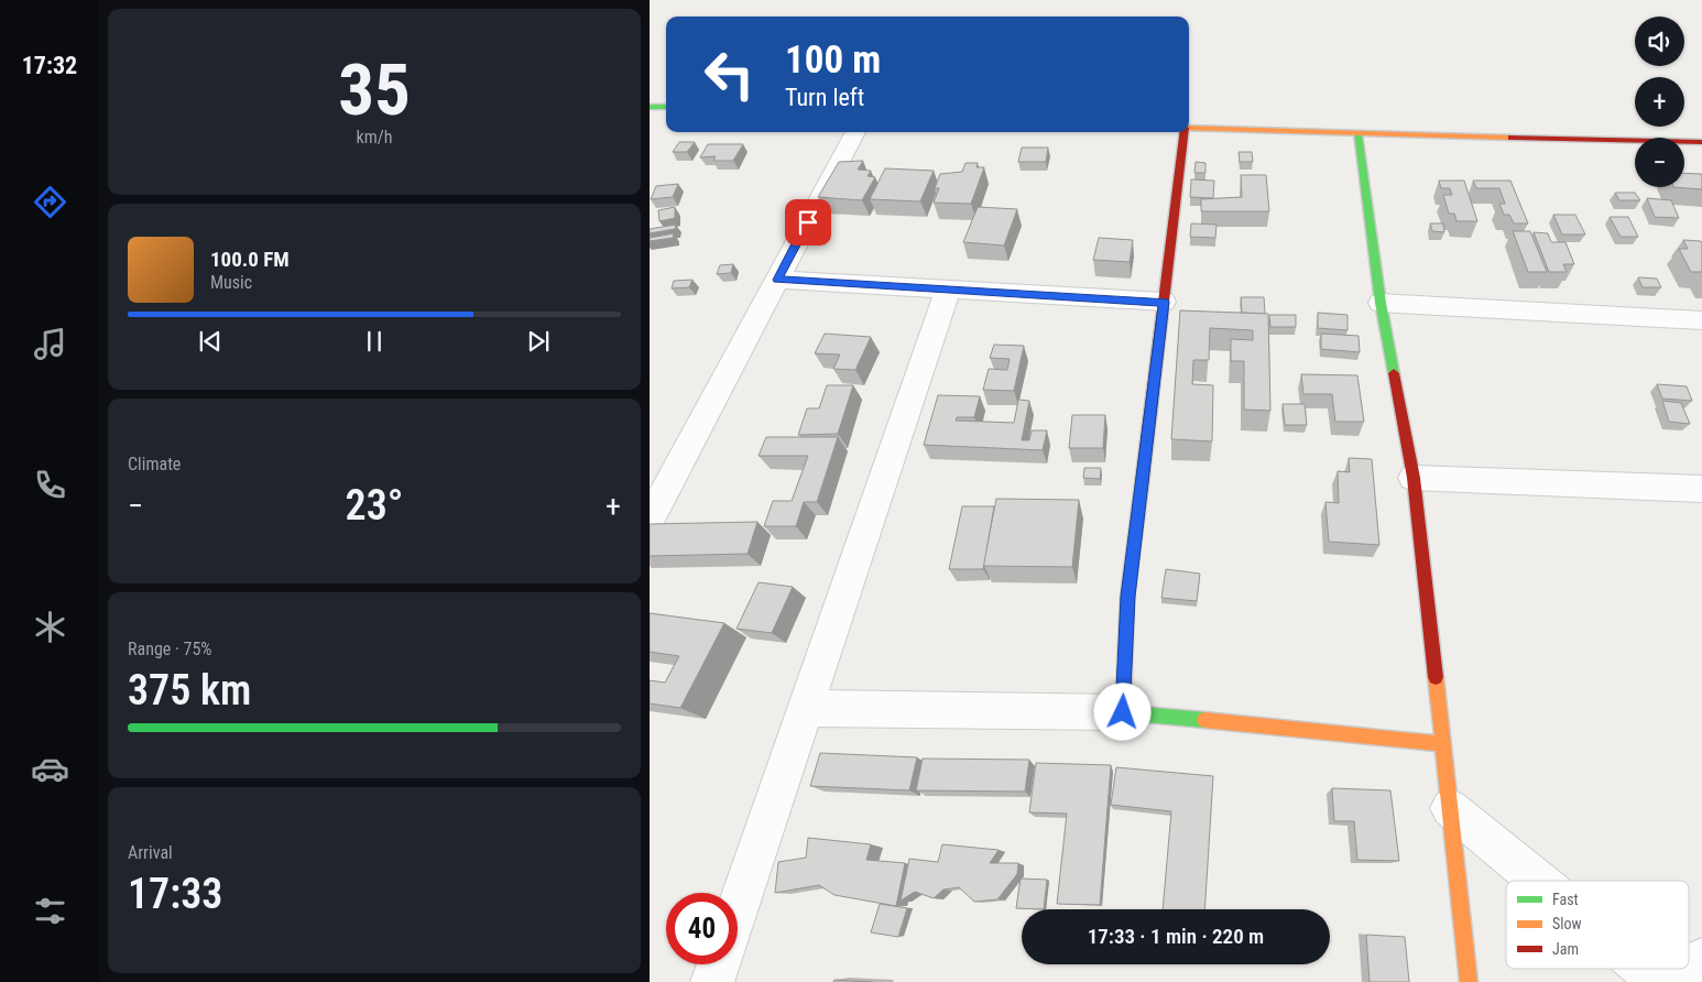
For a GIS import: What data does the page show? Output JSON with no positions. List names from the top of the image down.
{
  "legend": ["Fast", "Slow", "Jam"],
  "page": {
    "tabs": "17:32",
    "tile": [
      ["35", "km/h"],
      "Climate",
      ["Range · 75%", "375 km"],
      ["Arrival", "17:33"]
    ],
    "map_buttons": ["+", "−"],
    "turn": ["100 m", "Turn left"],
    "song": ["100.0 FM", "Music"],
    "heat": ["−", "23°", "+"],
    "limit": "40",
    "trip": "17:33 · 1 min · 220 m"
  }
}
